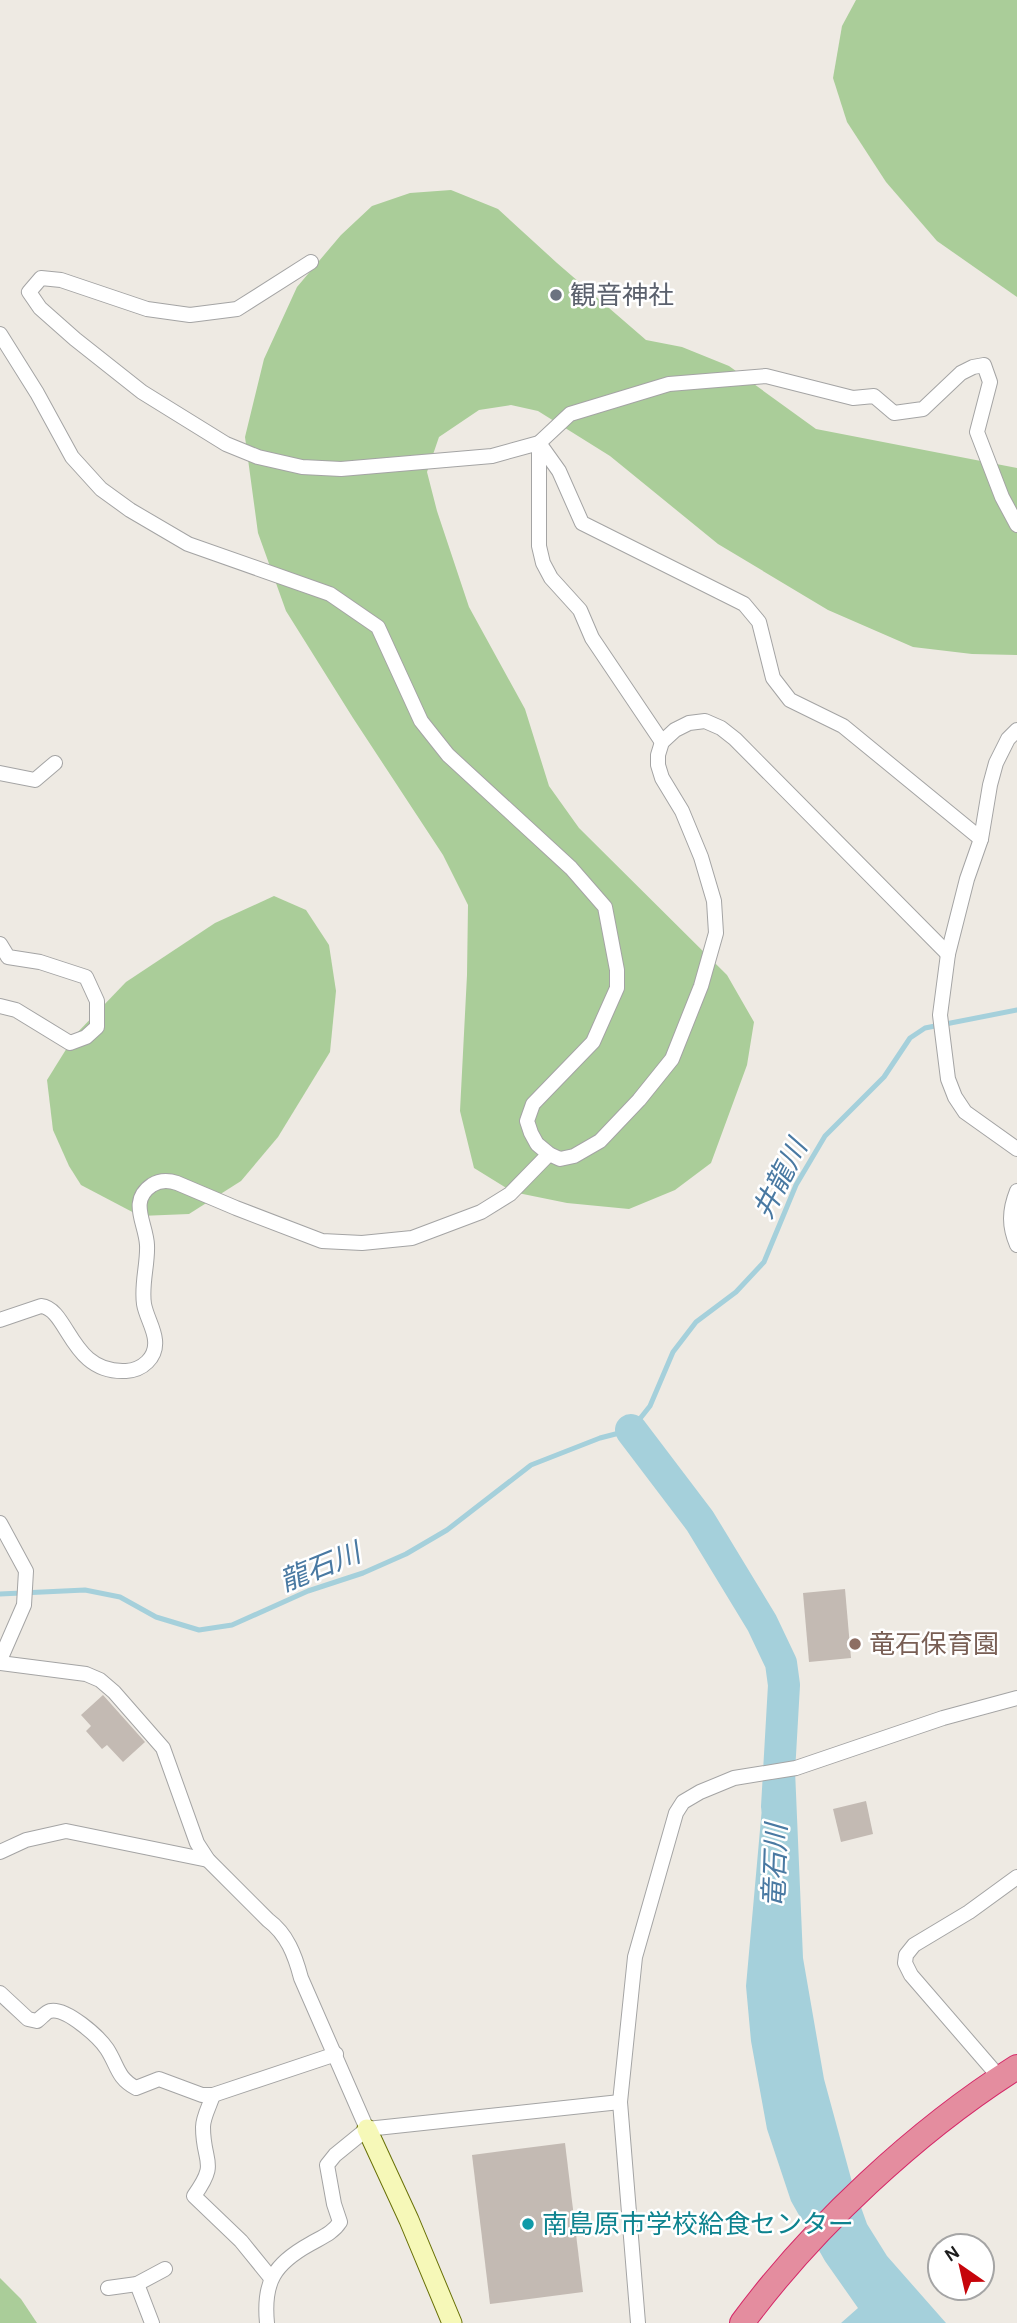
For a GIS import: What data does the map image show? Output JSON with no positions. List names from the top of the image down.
{
  "water": ["井龍川", "龍石川", "竜石川"],
  "places": ["観音神社", "竜石保育園", "南島原市学校給食センター"],
  "north": "top left"
}
